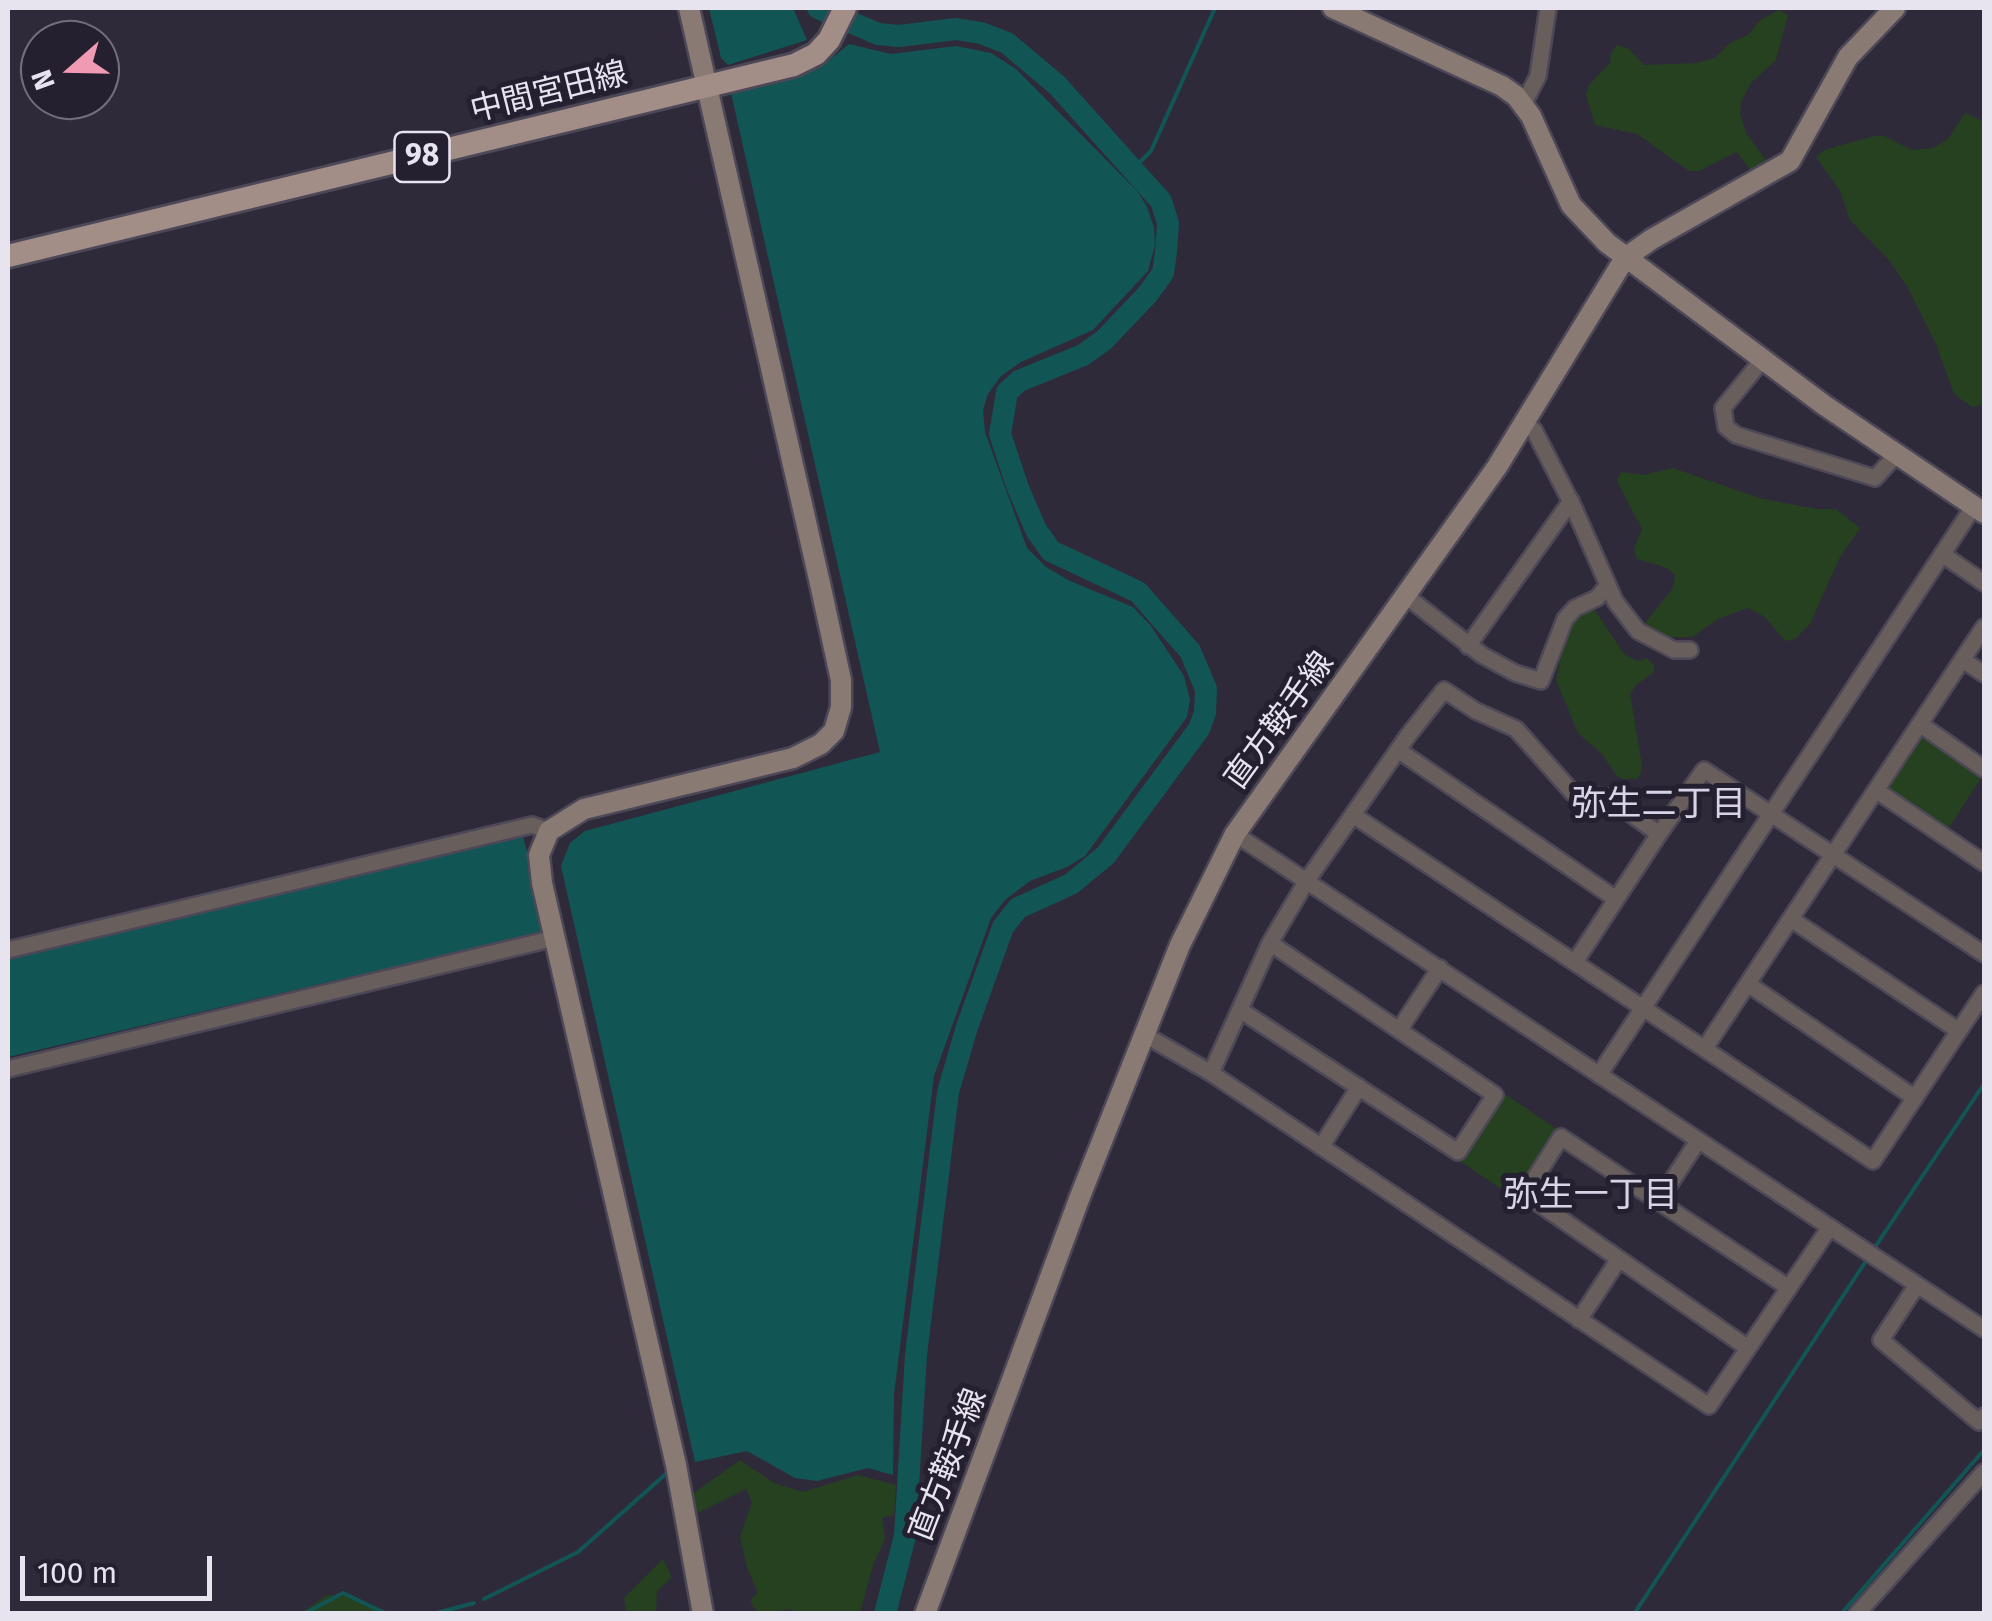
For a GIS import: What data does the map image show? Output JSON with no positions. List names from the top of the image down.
{
  "streets": {
    "main road": ["中間宮田線", "98"],
    "street": ["直方鞍手線"]
  },
  "districts": ["弥生二丁目", "弥生一丁目"],
  "scale_bar": "100 m",
  "north": "left"
}
